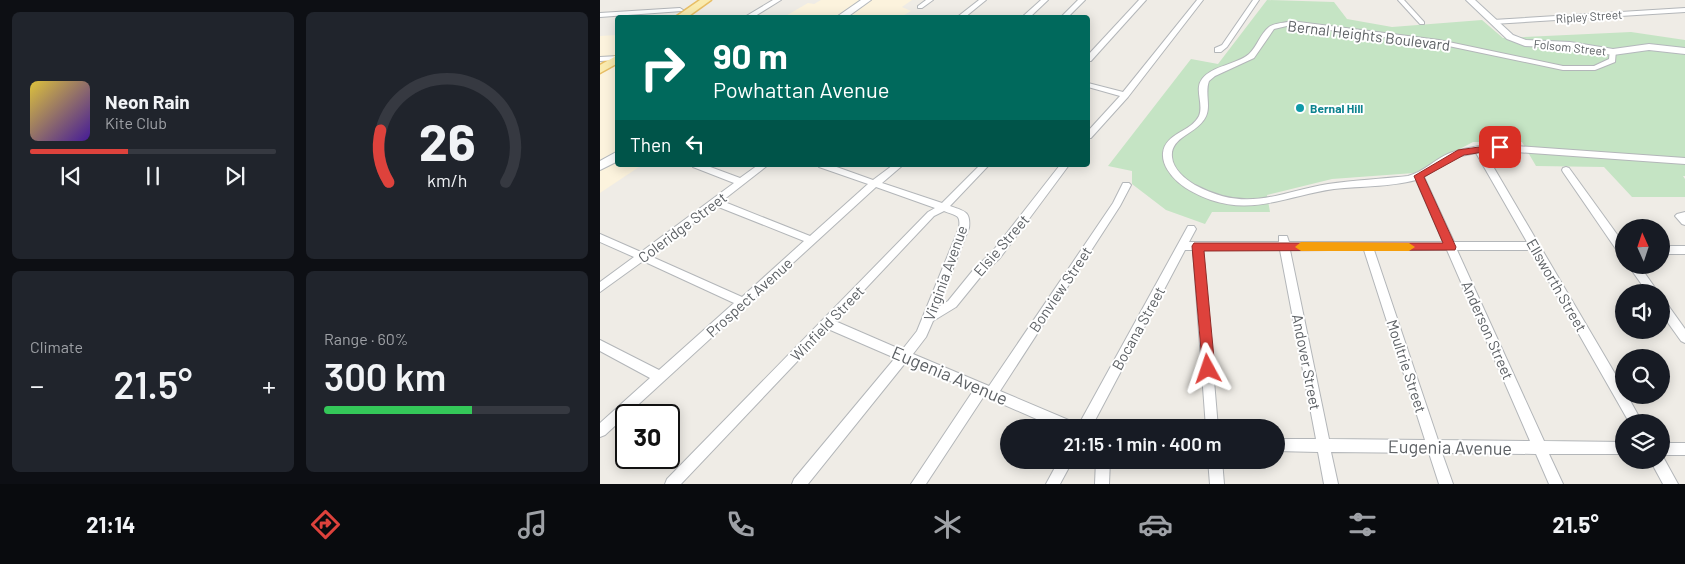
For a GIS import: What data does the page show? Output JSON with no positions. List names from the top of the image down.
{
  "streets": {
    "street": [
      "Ripley Street",
      "Bernal Heights Boulevard",
      "Folsom Street",
      "Coleridge Street",
      "Elsie Street",
      "Virginia Avenue",
      "Ellsworth Street",
      "Bonview Street",
      "Prospect Avenue",
      "Winfield Street",
      "Bocana Street",
      "Anderson Street",
      "Andover Street",
      "Moultrie Street",
      "Eugenia Avenue"
    ]
  },
  "crossings": [
    ["Ripley Street", "Folsom Street"],
    ["Bernal Heights Boulevard", "Folsom Street"],
    ["Bernal Heights Boulevard", "Ellsworth Street"],
    ["Bernal Heights Boulevard", "Anderson Street"],
    ["Elsie Street", "Virginia Avenue"],
    ["Virginia Avenue", "Prospect Avenue"],
    ["Virginia Avenue", "Winfield Street"],
    ["Virginia Avenue", "Eugenia Avenue"],
    ["Bonview Street", "Eugenia Avenue"],
    ["Winfield Street", "Eugenia Avenue"],
    ["Anderson Street", "Eugenia Avenue"],
    ["Andover Street", "Eugenia Avenue"],
    ["Moultrie Street", "Eugenia Avenue"]
  ],
  "places": ["Bernal Hill"],
  "north": "top",
  "page": {
    "turn": ["90 m", "Powhattan Avenue"],
    "song": ["Neon Rain", "Kite Club"],
    "then": "Then",
    "tile": [
      "Climate",
      ["Range · 60%", "300 km"]
    ],
    "heat": ["−", "21.5°", "+"],
    "limit": "30",
    "trip": "21:15 · 1 min · 400 m",
    "tabs": ["21:14", "21.5°"],
    "gauge": ["26", "km/h"]
  }
}
